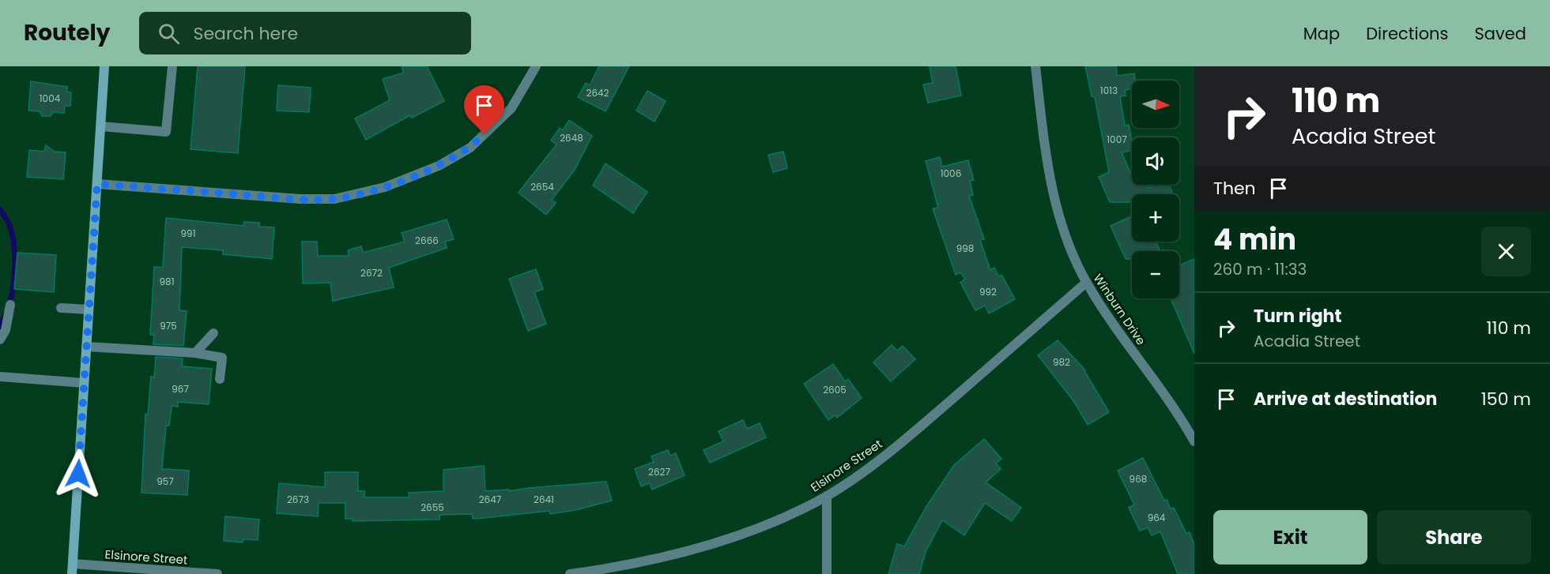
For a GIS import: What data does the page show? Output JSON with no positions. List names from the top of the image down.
{
  "streets": {
    "street": ["Winburn Drive", "Elsinore Street"]
  },
  "crossings": [
    ["Winburn Drive", "Elsinore Street"]
  ],
  "house_numbers": [
    "1013",
    "2642",
    "1004",
    "2648",
    "1007",
    "1006",
    "2654",
    "991",
    "2666",
    "998",
    "2672",
    "981",
    "992",
    "975",
    "982",
    "967",
    "2605",
    "2627",
    "968",
    "957",
    "2673",
    "2647",
    "2641",
    "2655",
    "964"
  ],
  "north": "right",
  "page": {
    "header": "Routely",
    "search": "Search here",
    "nav": ["Map", "Directions", "Saved"],
    "turn": ["110 m", "Acadia Street"],
    "map_buttons": ["+", "−"],
    "then": "Then",
    "heading": ["4 min", "260 m · 11:33"],
    "list": [
      {
        "name": "Turn right",
        "note": "Acadia Street",
        "value": "110 m"
      },
      {
        "name": "Arrive at destination",
        "value": "150 m"
      }
    ],
    "buttons": ["Exit", "Share"]
  }
}
